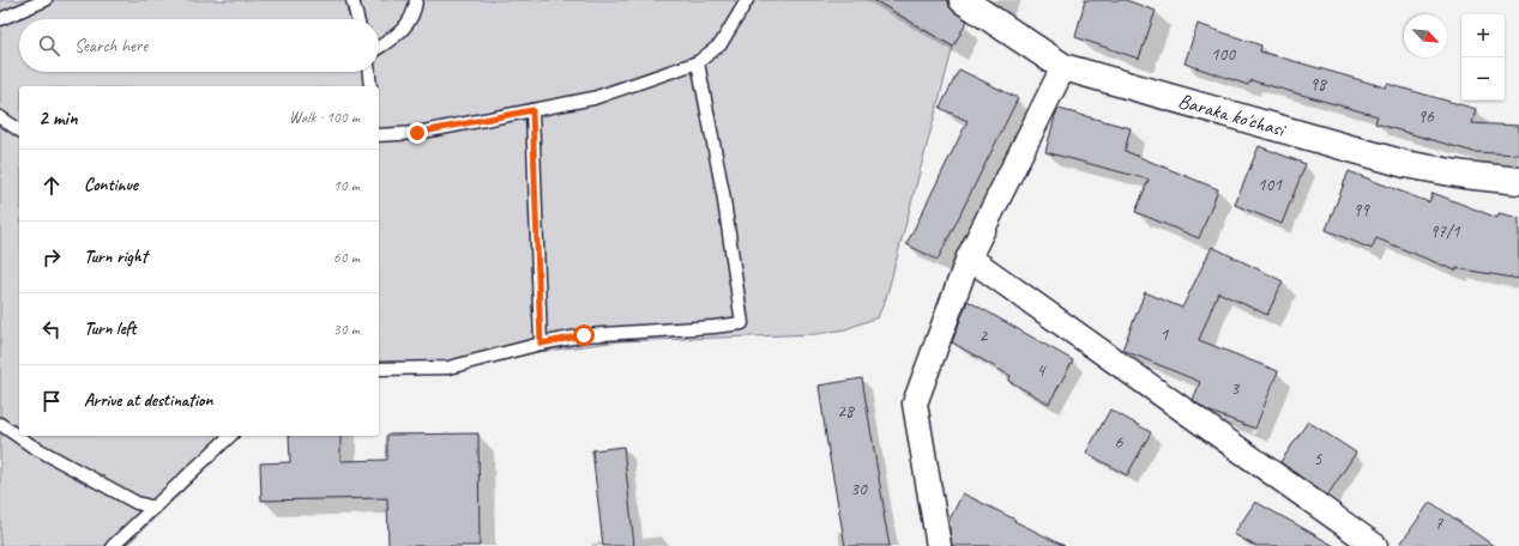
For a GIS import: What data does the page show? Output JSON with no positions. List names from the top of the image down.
{
  "streets": {
    "main road": ["Baraka ko'chasi"]
  },
  "house_numbers": [
    "100",
    "98",
    "96",
    "101",
    "99",
    "97/1",
    "1",
    "2",
    "4",
    "3",
    "28",
    "6",
    "5",
    "30",
    "7"
  ],
  "north": "bottom right",
  "page": {
    "map_buttons": ["+", "−"],
    "search": "Search here",
    "heading": ["2 min", "Walk · 100 m"],
    "list": [
      ["Continue", "10 m"],
      ["Turn right", "60 m"],
      ["Turn left", "30 m"],
      "Arrive at destination"
    ]
  }
}
